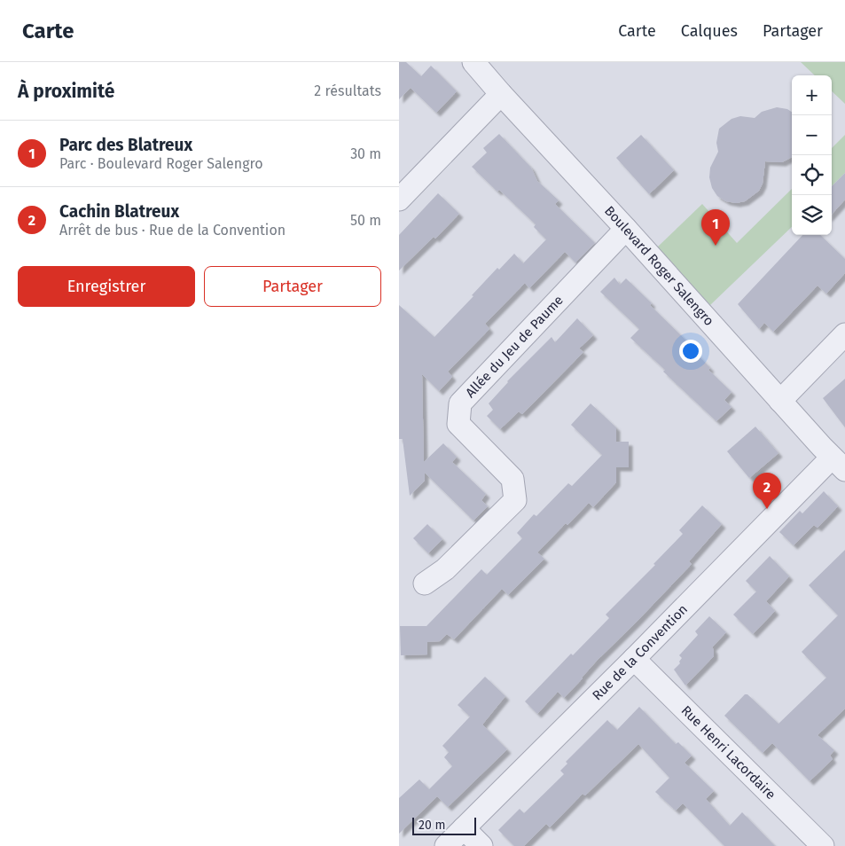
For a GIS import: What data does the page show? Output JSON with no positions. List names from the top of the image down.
{
  "streets": {
    "street": [
      "Boulevard Roger Salengro",
      "Allée du Jeu de Paume",
      "Rue de la Convention",
      "Rue Henri Lacordaire"
    ]
  },
  "crossings": [
    ["Boulevard Roger Salengro", "Allée du Jeu de Paume"],
    ["Boulevard Roger Salengro", "Rue de la Convention"],
    ["Rue de la Convention", "Rue Henri Lacordaire"]
  ],
  "scale_bar": "20 m",
  "page": {
    "header": "Carte",
    "nav": ["Carte", "Calques", "Partager"],
    "heading": ["À proximité", "2 résultats"],
    "map_buttons": ["+", "−"],
    "list": [
      {
        "mark": "1",
        "name": "Parc des Blatreux",
        "note": "Parc · Boulevard Roger Salengro",
        "value": "30 m"
      },
      {
        "mark": "2",
        "name": "Cachin Blatreux",
        "note": "Arrêt de bus · Rue de la Convention",
        "value": "50 m"
      }
    ],
    "pins": ["1", "2"],
    "buttons": ["Enregistrer", "Partager"],
    "scale": "20 m"
  }
}
